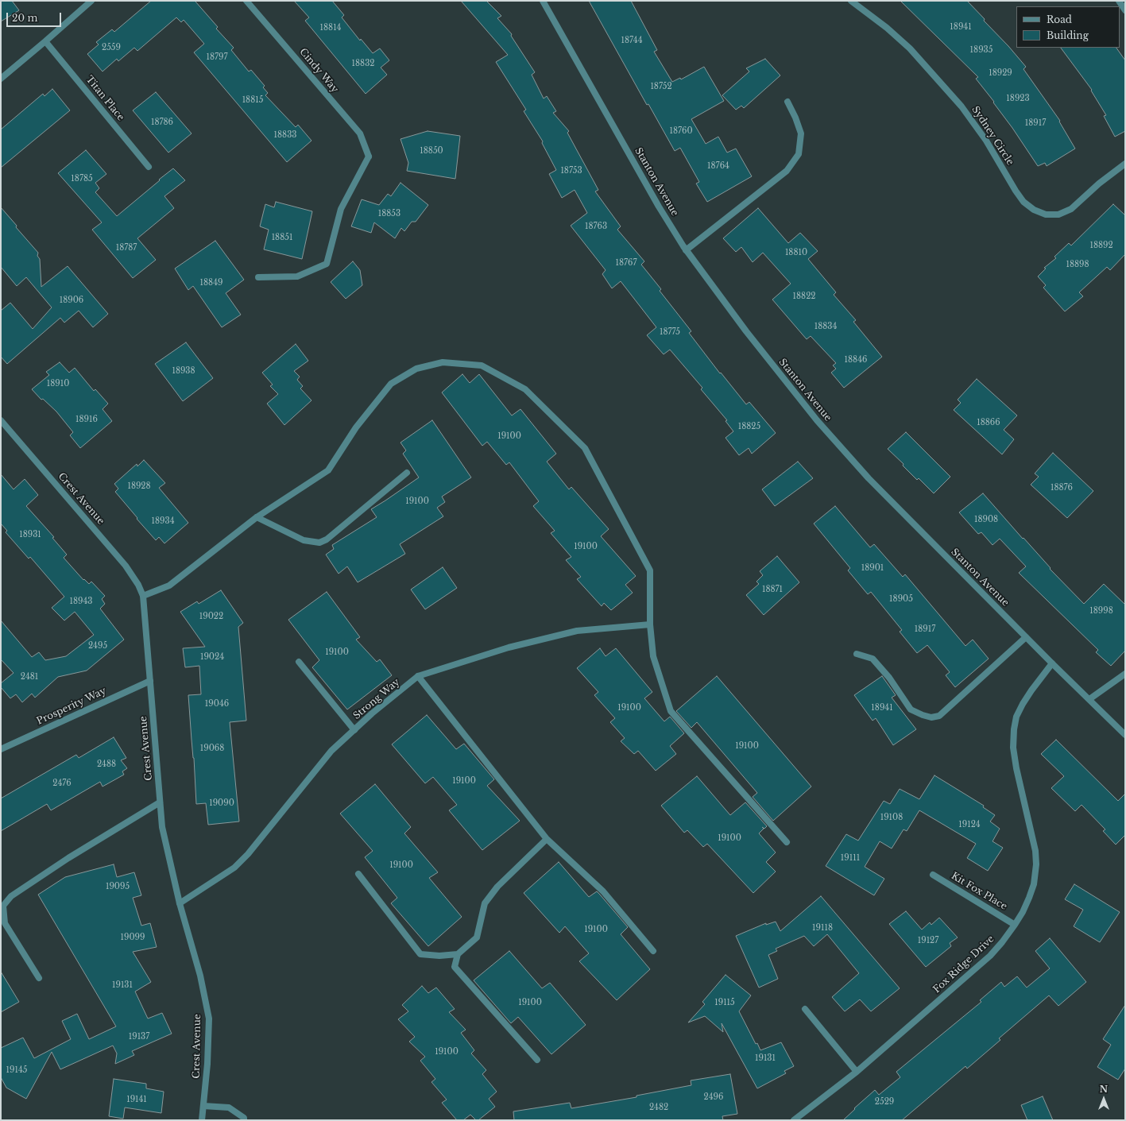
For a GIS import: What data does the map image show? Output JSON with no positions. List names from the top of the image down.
{
  "streets": {
    "street": [
      "Cindy Way",
      "Titan Place",
      "Sydney Circle",
      "Stanton Avenue",
      "Crest Avenue",
      "Strong Way",
      "Prosperity Way",
      "Kit Fox Place",
      "Fox Ridge Drive"
    ]
  },
  "crossings": [
    ["Stanton Avenue", "Fox Ridge Drive"],
    ["Crest Avenue", "Strong Way"],
    ["Crest Avenue", "Prosperity Way"],
    ["Kit Fox Place", "Fox Ridge Drive"]
  ],
  "house_numbers": [
    "18941",
    "18814",
    "18744",
    "2559",
    "18935",
    "18797",
    "18832",
    "18929",
    "18752",
    "18923",
    "18815",
    "18786",
    "18917",
    "18760",
    "18833",
    "18850",
    "18764",
    "18753",
    "18785",
    "18853",
    "18763",
    "18851",
    "18892",
    "18787",
    "18810",
    "18767",
    "18898",
    "18849",
    "18822",
    "18906",
    "18834",
    "18775",
    "18846",
    "18938",
    "18910",
    "18916",
    "18866",
    "18825",
    "19100",
    "18928",
    "18876",
    "19100",
    "18908",
    "18934",
    "18931",
    "19100",
    "18901",
    "18871",
    "18905",
    "18943",
    "18998",
    "19022",
    "18917",
    "2495",
    "19100",
    "19024",
    "2481",
    "19046",
    "19100",
    "18941",
    "19100",
    "19068",
    "2488",
    "19100",
    "2476",
    "19090",
    "19108",
    "19124",
    "19100",
    "19111",
    "19100",
    "19095",
    "19118",
    "19100",
    "19099",
    "19127",
    "19131",
    "19100",
    "19115",
    "19137",
    "19100",
    "19131",
    "19145",
    "2496",
    "19141",
    "2529",
    "2482"
  ],
  "legend": ["Road", "Building"],
  "scale_bar": "20 m",
  "north": "top"
}
